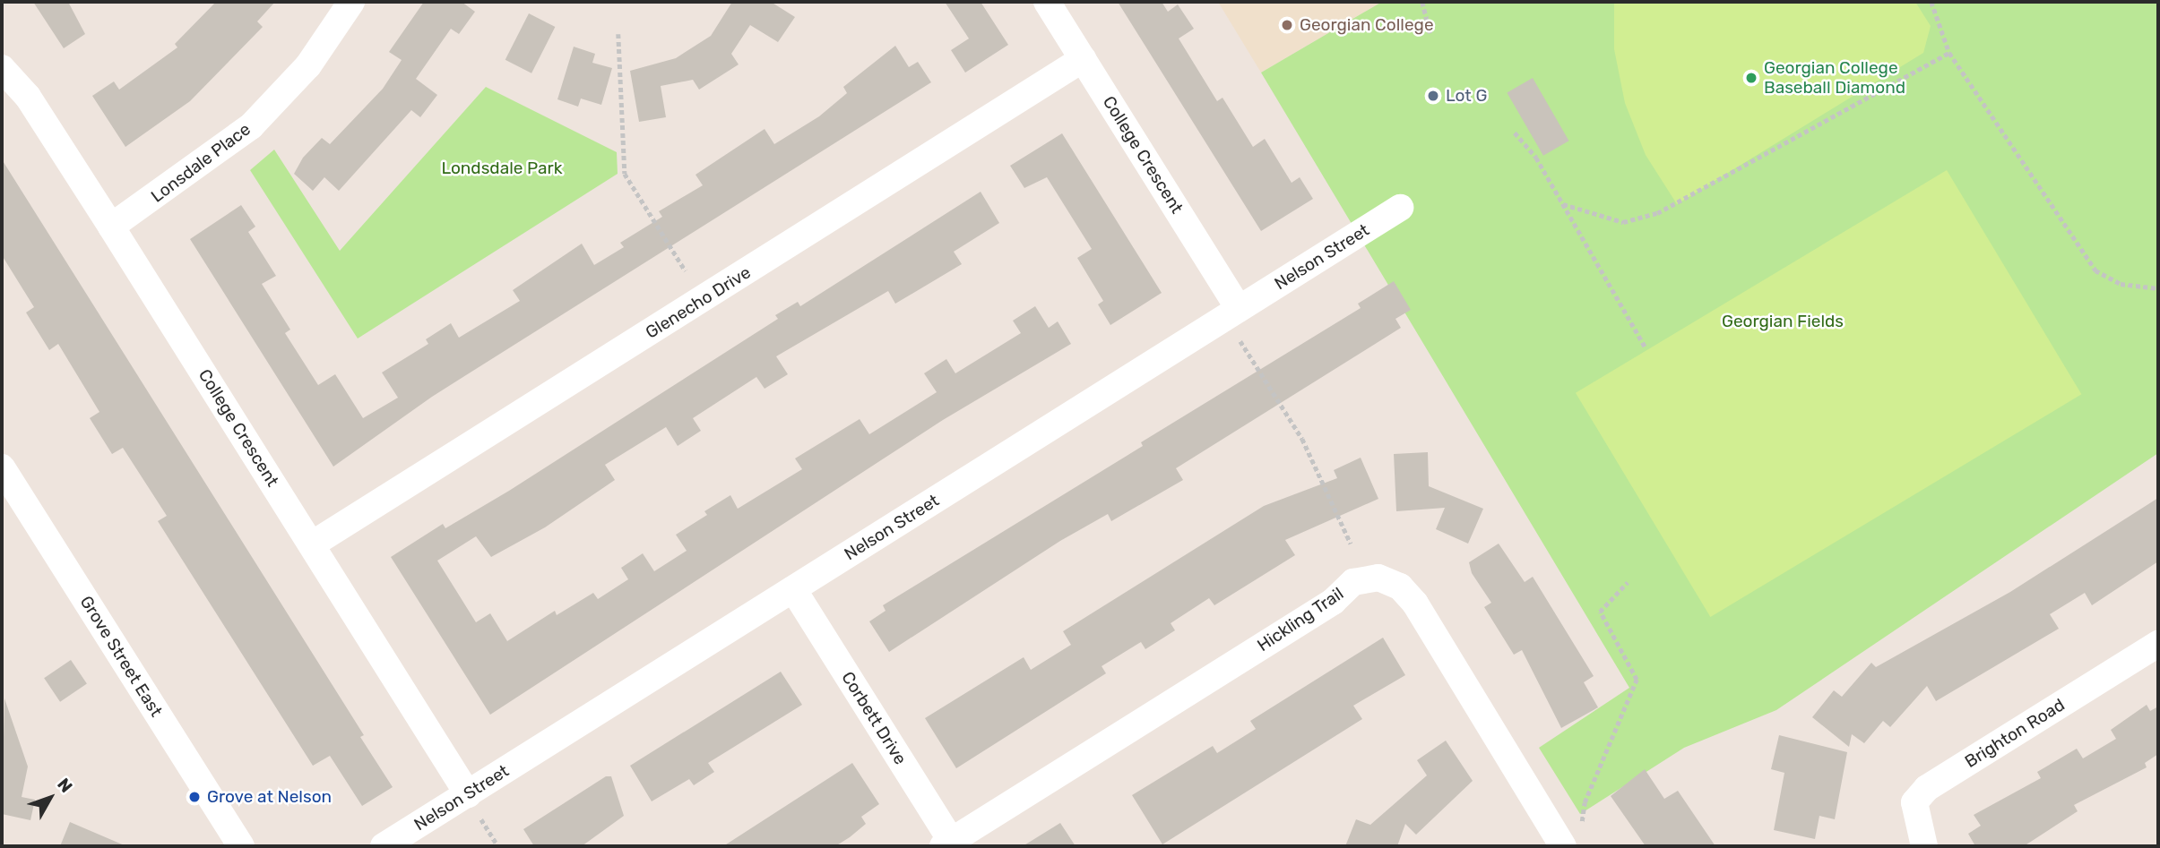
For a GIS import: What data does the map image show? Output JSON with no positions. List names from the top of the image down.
{
  "streets": {
    "street": [
      "College Crescent",
      "Lonsdale Place",
      "Nelson Street",
      "Glenecho Drive",
      "Hickling Trail",
      "Grove Street East",
      "Corbett Drive",
      "Brighton Road"
    ]
  },
  "crossings": [
    ["College Crescent", "Lonsdale Place"],
    ["College Crescent", "Nelson Street"],
    ["College Crescent", "Glenecho Drive"],
    ["Nelson Street", "Corbett Drive"],
    ["Hickling Trail", "Corbett Drive"]
  ],
  "parks": ["Londsdale Park", "Georgian Fields"],
  "places": [
    "Georgian College",
    "Georgian College Baseball Diamond",
    "Lot G",
    "Grove at Nelson"
  ],
  "north": "top right"
}
